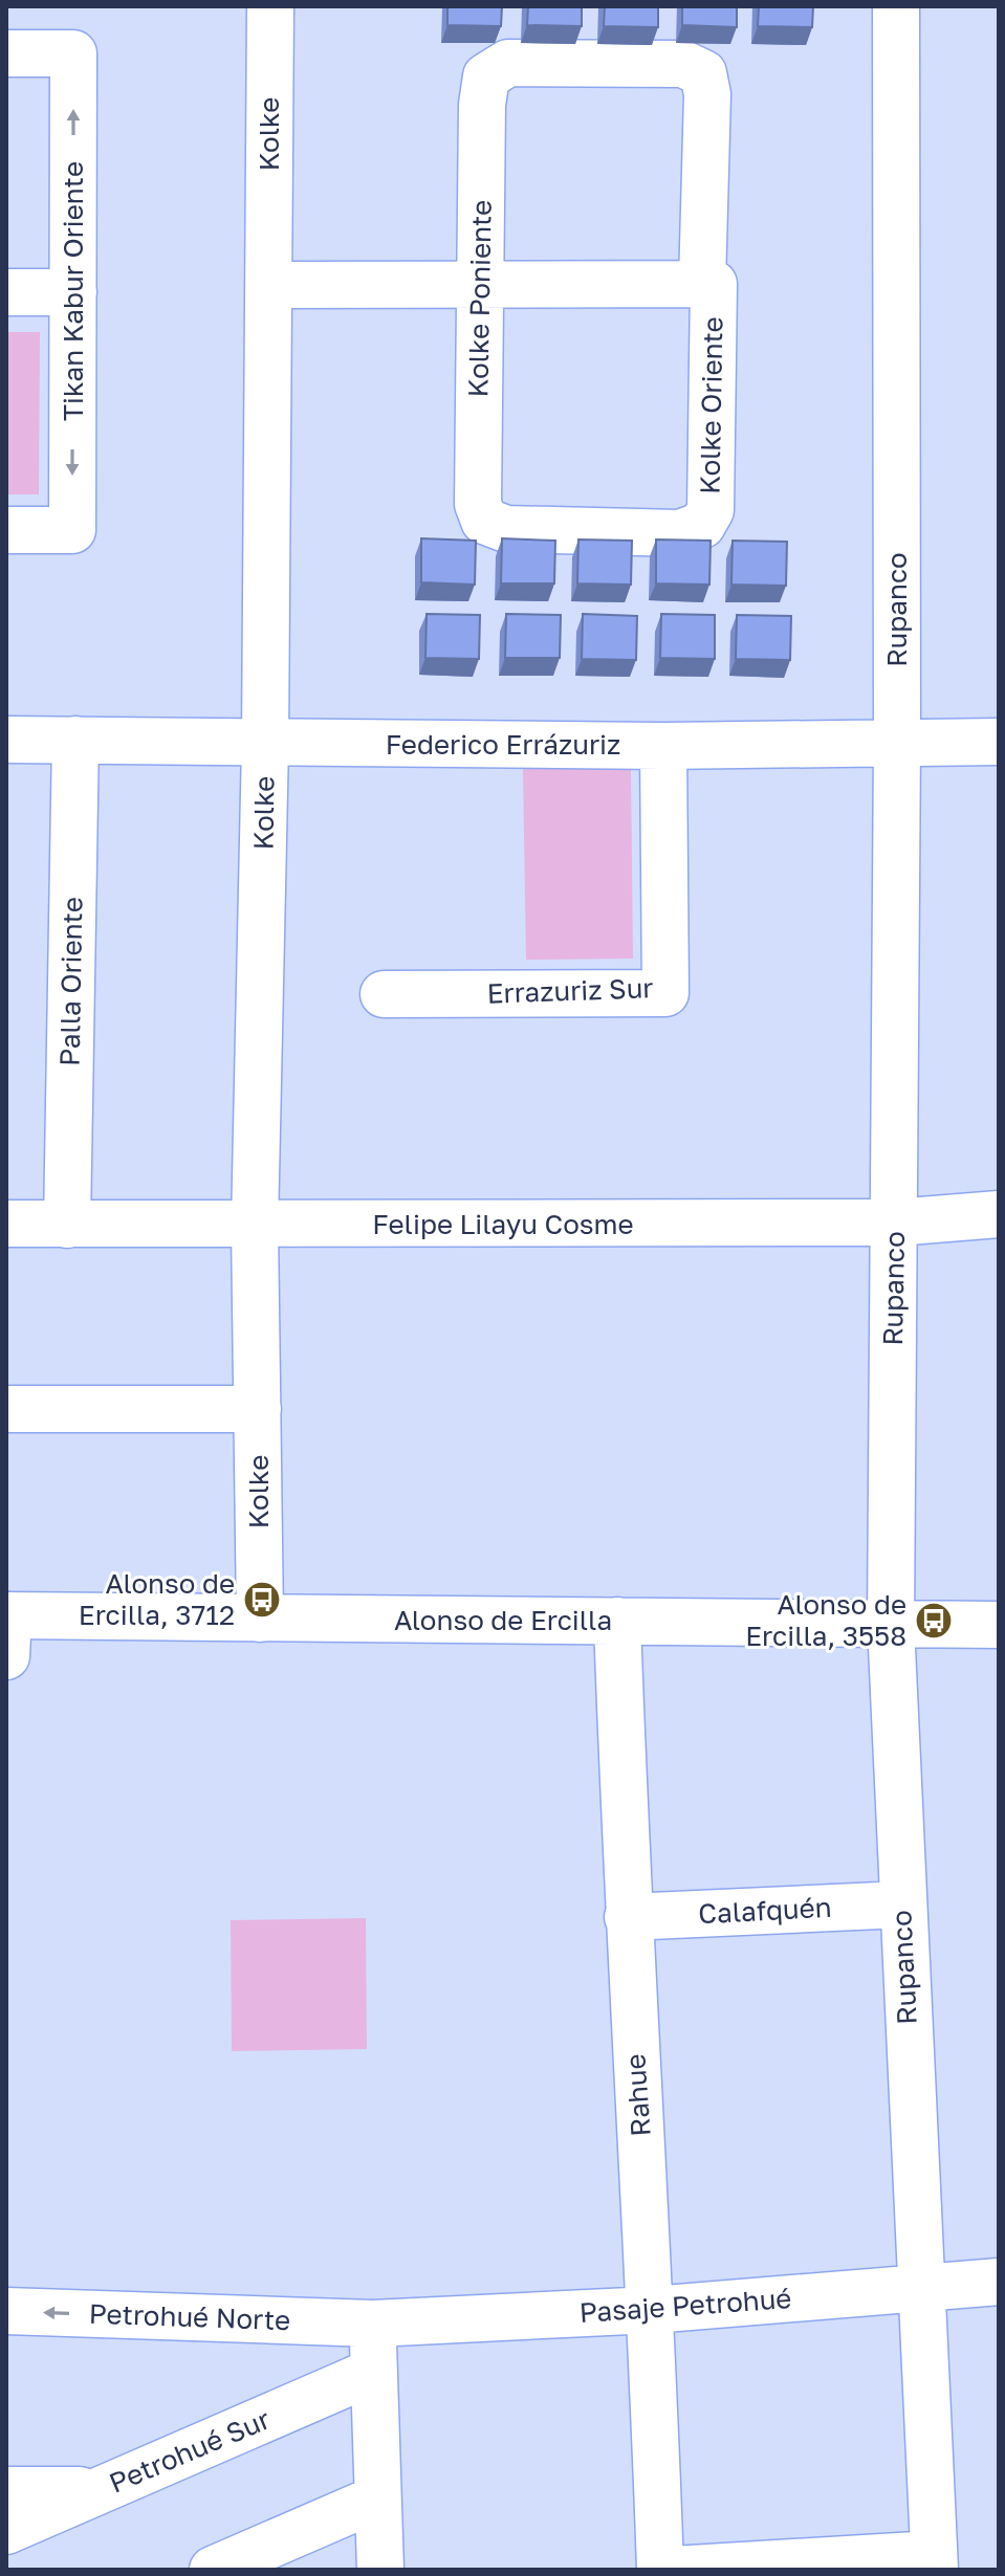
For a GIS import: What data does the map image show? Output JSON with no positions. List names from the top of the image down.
{
  "streets": {
    "street": [
      "Kolke",
      "Tikan Kabur Oriente",
      "Kolke Poniente",
      "Kolke Oriente",
      "Rupanco",
      "Federico Errázuriz",
      "Palla Oriente",
      "Errazuriz Sur",
      "Felipe Lilayu Cosme",
      "Alonso de Ercilla",
      "Calafquén",
      "Rahue",
      "Pasaje Petrohué",
      "Petrohué Norte",
      "Petrohué Sur"
    ]
  },
  "crossings": [
    ["Kolke", "Federico Errázuriz"],
    ["Kolke", "Felipe Lilayu Cosme"],
    ["Kolke", "Alonso de Ercilla"],
    ["Kolke Poniente", "Kolke Oriente"],
    ["Rupanco", "Federico Errázuriz"],
    ["Rupanco", "Felipe Lilayu Cosme"],
    ["Rupanco", "Alonso de Ercilla"],
    ["Rupanco", "Calafquén"],
    ["Rupanco", "Pasaje Petrohué"],
    ["Federico Errázuriz", "Palla Oriente"],
    ["Federico Errázuriz", "Errazuriz Sur"],
    ["Palla Oriente", "Felipe Lilayu Cosme"],
    ["Alonso de Ercilla", "Rahue"],
    ["Calafquén", "Rahue"],
    ["Rahue", "Pasaje Petrohué"],
    ["Pasaje Petrohué", "Petrohué Norte"]
  ],
  "places": {
    "bus stop": ["Alonso de Ercilla, 3712", "Alonso de Ercilla, 3558"]
  }
}
